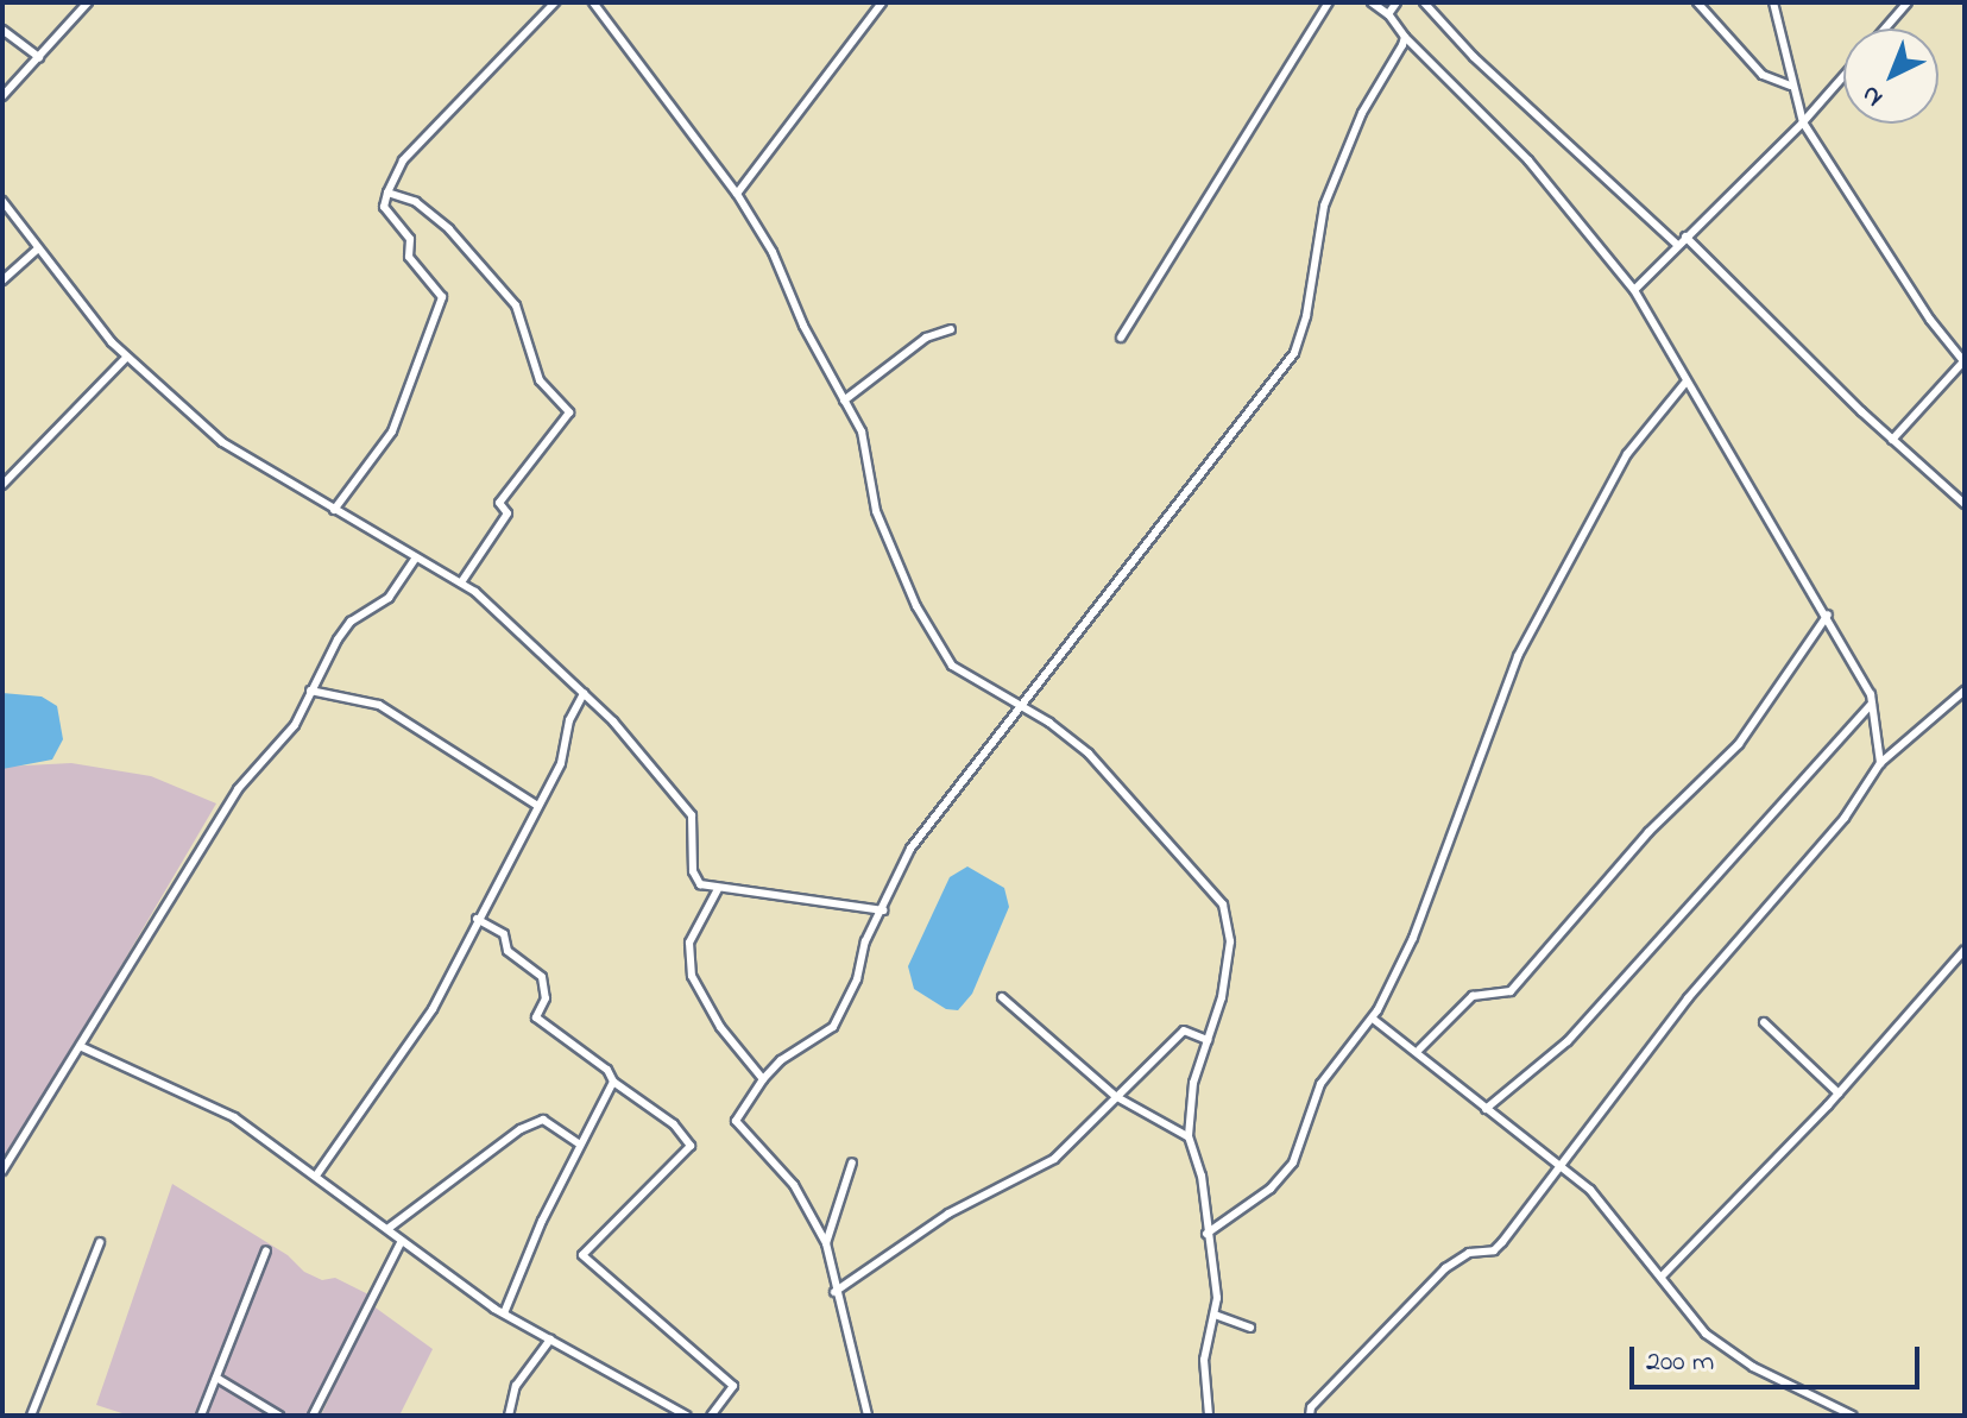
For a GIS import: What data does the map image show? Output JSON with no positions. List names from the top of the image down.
{
  "scale_bar": "200 m",
  "north": "bottom left"
}
